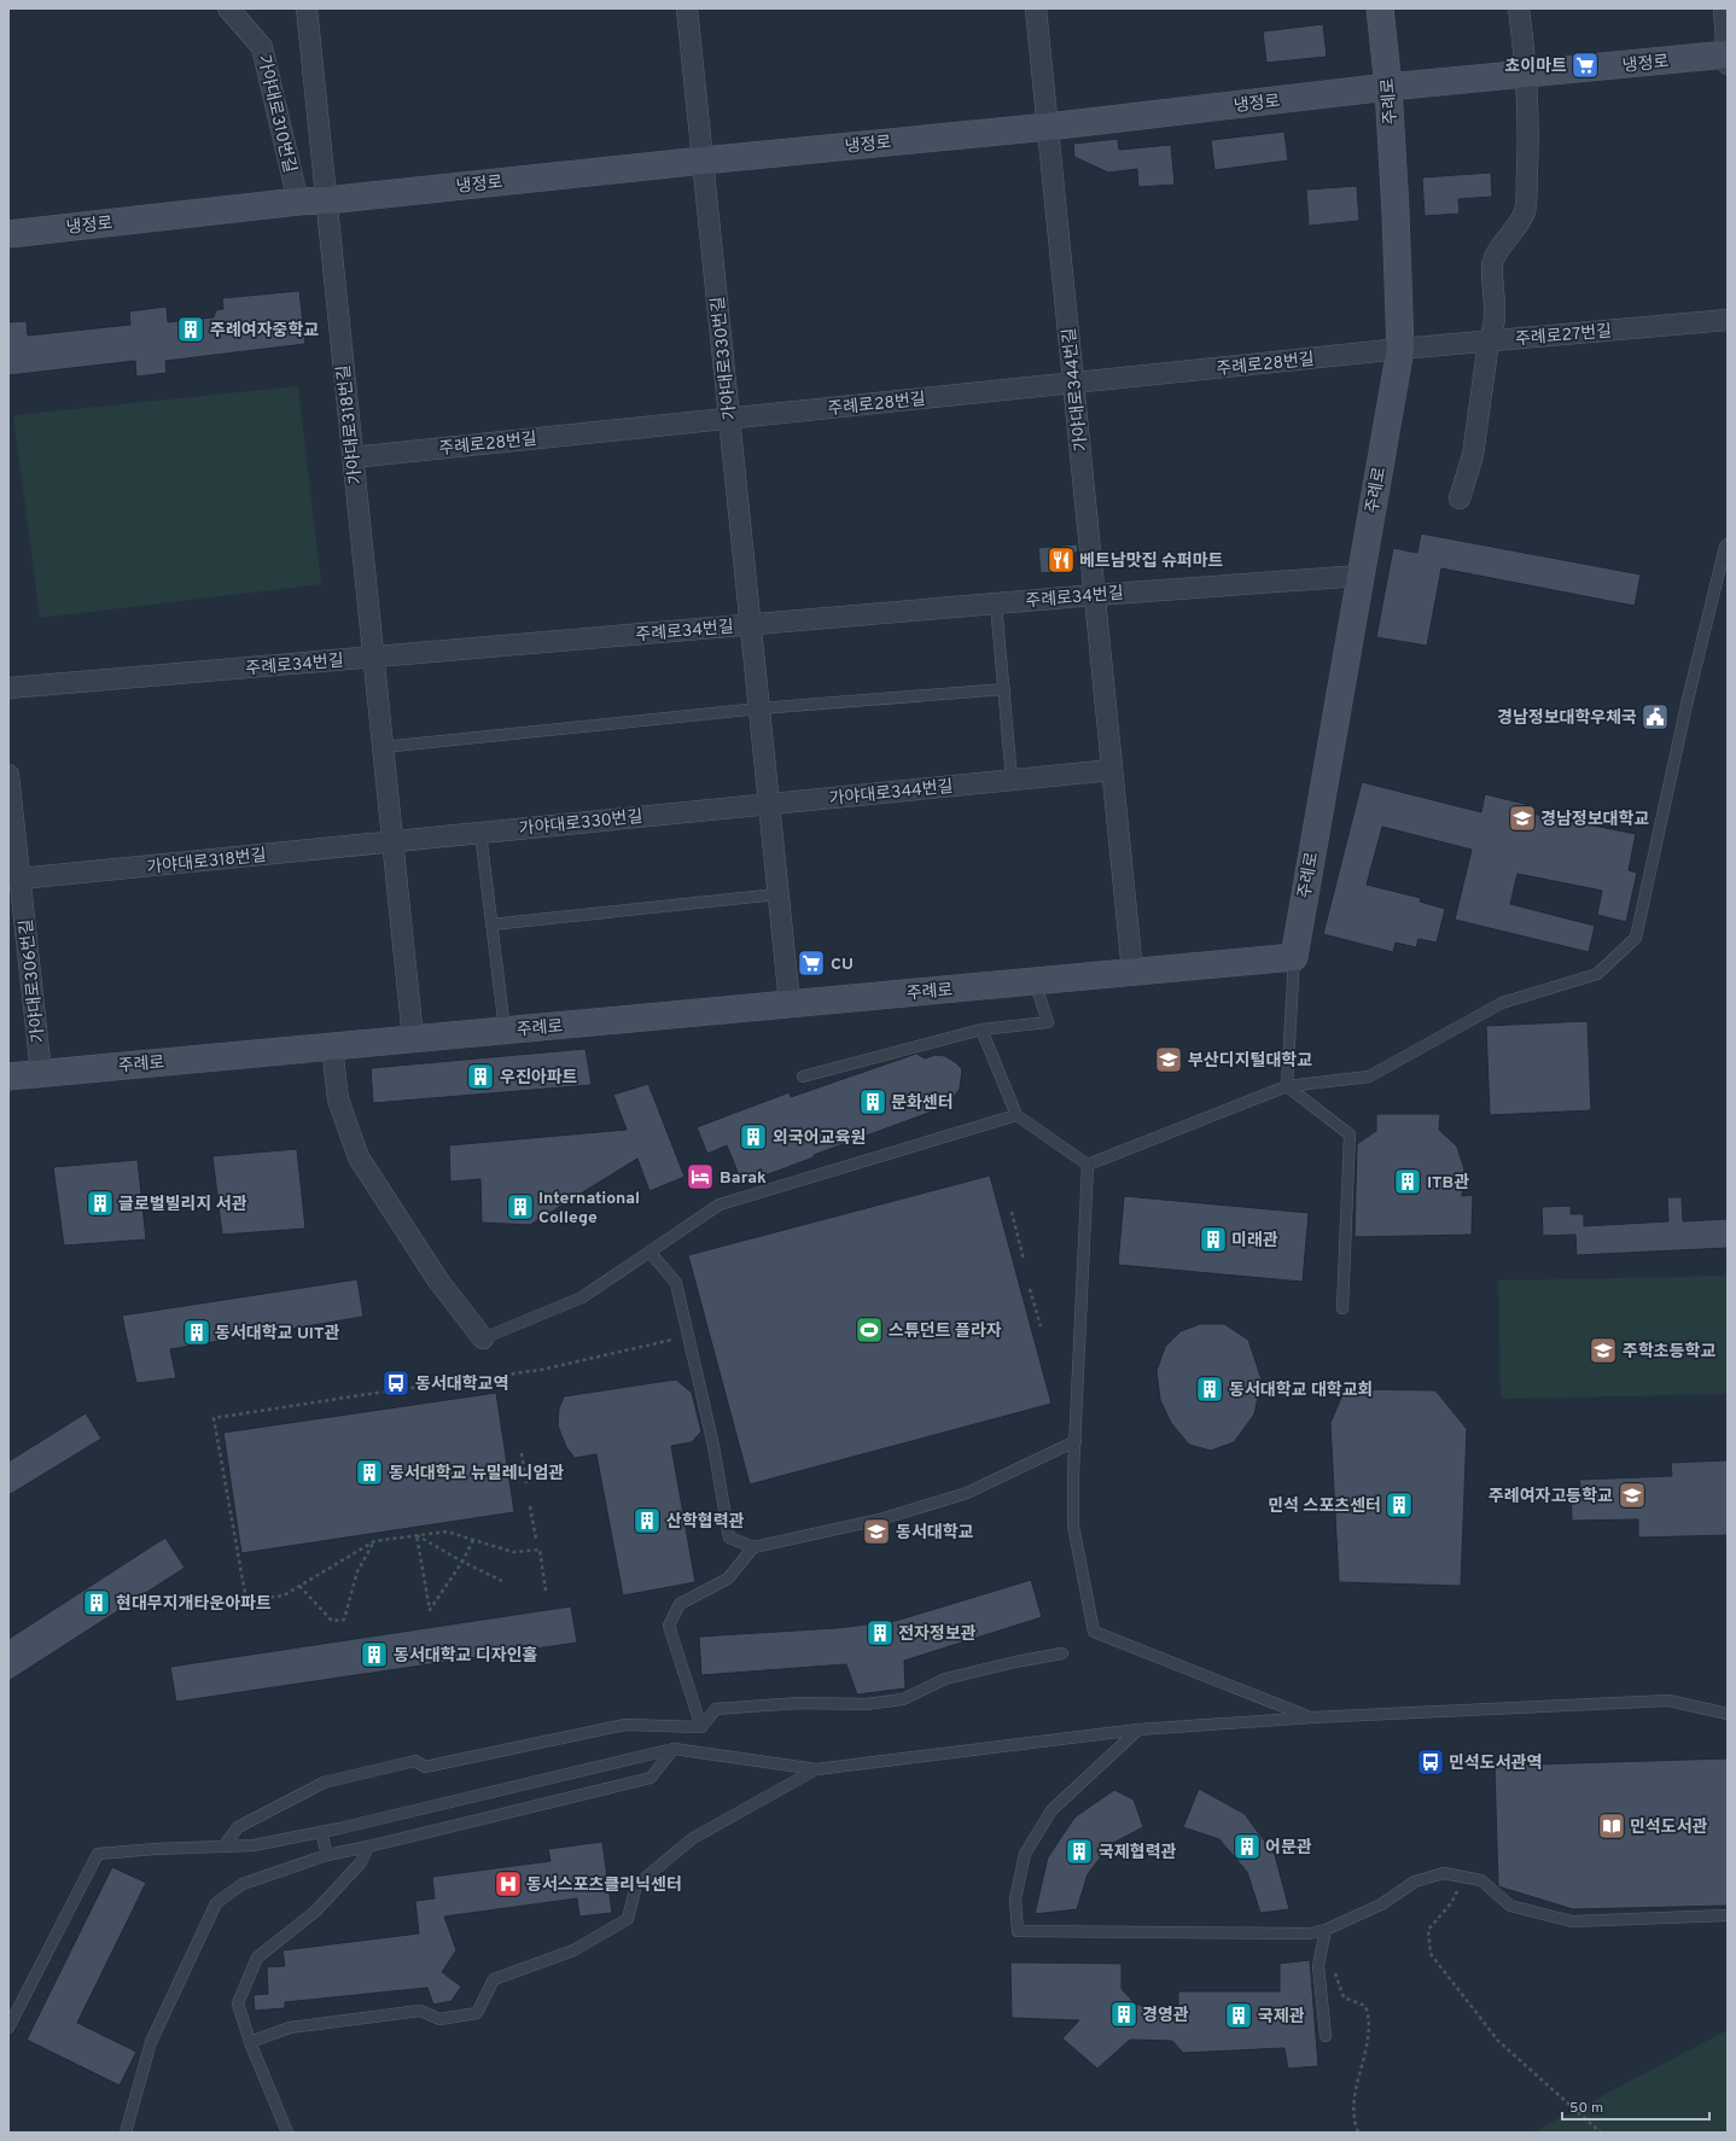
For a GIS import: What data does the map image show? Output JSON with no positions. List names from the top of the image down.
{
  "streets": {
    "street": [
      "냉정로",
      "주례로",
      "가야대로310번길",
      "주례로27번길",
      "가야대로330번길",
      "주례로28번길",
      "가야대로344번길",
      "가야대로318번길",
      "주례로34번길",
      "가야대로306번길"
    ]
  },
  "crossings": [
    ["냉정로", "주례로"],
    ["냉정로", "가야대로310번길"],
    ["냉정로", "가야대로330번길"],
    ["냉정로", "가야대로344번길"],
    ["냉정로", "가야대로318번길"],
    ["주례로", "주례로27번길"],
    ["주례로", "가야대로330번길"],
    ["주례로", "주례로28번길"],
    ["주례로", "가야대로344번길"],
    ["주례로", "가야대로318번길"],
    ["주례로", "주례로34번길"],
    ["주례로", "가야대로306번길"],
    ["주례로27번길", "주례로28번길"],
    ["가야대로330번길", "주례로28번길"],
    ["가야대로330번길", "가야대로344번길"],
    ["가야대로330번길", "가야대로318번길"],
    ["가야대로330번길", "주례로34번길"],
    ["주례로28번길", "가야대로344번길"],
    ["주례로28번길", "가야대로318번길"],
    ["가야대로344번길", "주례로34번길"],
    ["가야대로318번길", "주례로34번길"],
    ["가야대로318번길", "가야대로306번길"]
  ],
  "places": {
    "supermarket": ["쵸이마트", "CU"],
    "building": [
      "주례여자중학교",
      "우진아파트",
      "문화센터",
      "외국어교육원",
      "ITB관",
      "글로벌빌리지 서관",
      "International College",
      "미래관",
      "동서대학교 UIT관",
      "동서대학교 대학교회",
      "동서대학교 뉴밀레니엄관",
      "민석 스포츠센터",
      "산학협력관",
      "현대무지개타운아파트",
      "전자정보관",
      "동서대학교 디자인홀",
      "어문관",
      "국제협력관",
      "경영관",
      "국제관"
    ],
    "restaurant": ["베트남맛집 슈퍼마트"],
    "public building": ["경남정보대학우체국"],
    "school or university": [
      "경남정보대학교",
      "부산디지털대학교",
      "주학초등학교",
      "주례여자고등학교",
      "동서대학교"
    ],
    "hotel": ["Barak"],
    "sports": ["스튜던트 플라자"],
    "bus stop": ["동서대학교역", "민석도서관역"],
    "library": ["민석도서관"],
    "hospital": ["동서스포츠클리닉센터"]
  },
  "scale_bar": "50 m"
}
